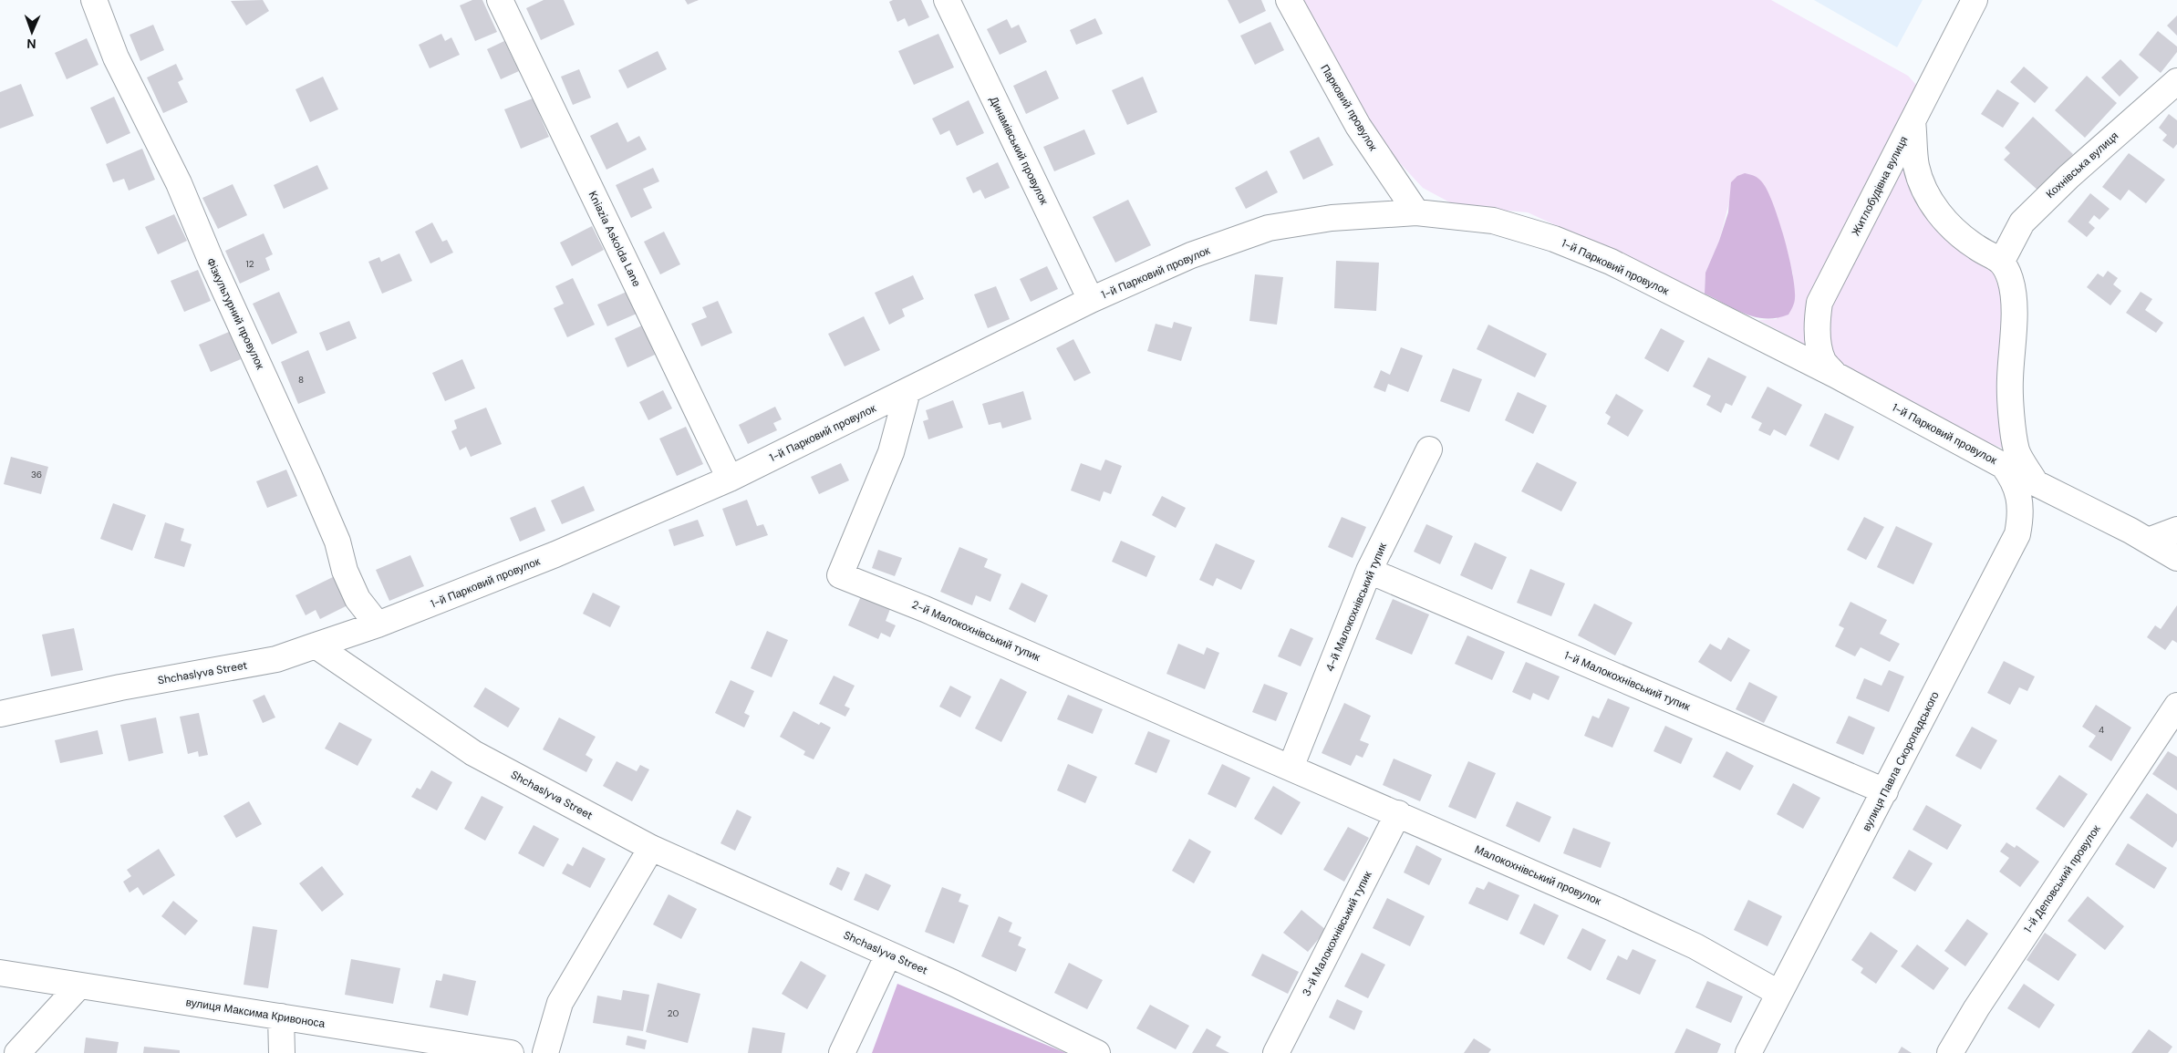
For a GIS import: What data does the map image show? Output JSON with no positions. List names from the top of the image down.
{
  "streets": {
    "street": [
      "Парковий провулок",
      "Динамівський провулок",
      "Кохнівська вулиця",
      "Житлобудівна вулиця",
      "Kniazia Askolda Lane",
      "1-й Парковий провулок",
      "Фізкультурний провулок",
      "4-й Малокохнівський тупик",
      "2-й Малокохнівський тупик",
      "Shchaslyva Street",
      "1-й Малокохнівський тупик",
      "вулиця Павла Скоропадського",
      "Малокохнівський провулок",
      "1-й Деповський провулок",
      "3-й Малокохнівський тупик",
      "вулиця Максима Кривоноса"
    ]
  },
  "crossings": [
    ["Парковий провулок", "1-й Парковий провулок"],
    ["Динамівський провулок", "1-й Парковий провулок"],
    ["Житлобудівна вулиця", "1-й Парковий провулок"],
    ["Kniazia Askolda Lane", "1-й Парковий провулок"],
    ["1-й Парковий провулок", "Фізкультурний провулок"],
    ["1-й Парковий провулок", "2-й Малокохнівський тупик"],
    ["1-й Парковий провулок", "Shchaslyva Street"],
    ["1-й Парковий провулок", "вулиця Павла Скоропадського"],
    ["4-й Малокохнівський тупик", "2-й Малокохнівський тупик"],
    ["4-й Малокохнівський тупик", "1-й Малокохнівський тупик"],
    ["4-й Малокохнівський тупик", "Малокохнівський провулок"],
    ["2-й Малокохнівський тупик", "Малокохнівський провулок"],
    ["1-й Малокохнівський тупик", "вулиця Павла Скоропадського"],
    ["вулиця Павла Скоропадського", "Малокохнівський провулок"],
    ["Малокохнівський провулок", "3-й Малокохнівський тупик"]
  ],
  "house_numbers": [
    "12",
    "8",
    "36",
    "4",
    "20"
  ],
  "north": "bottom"
}
